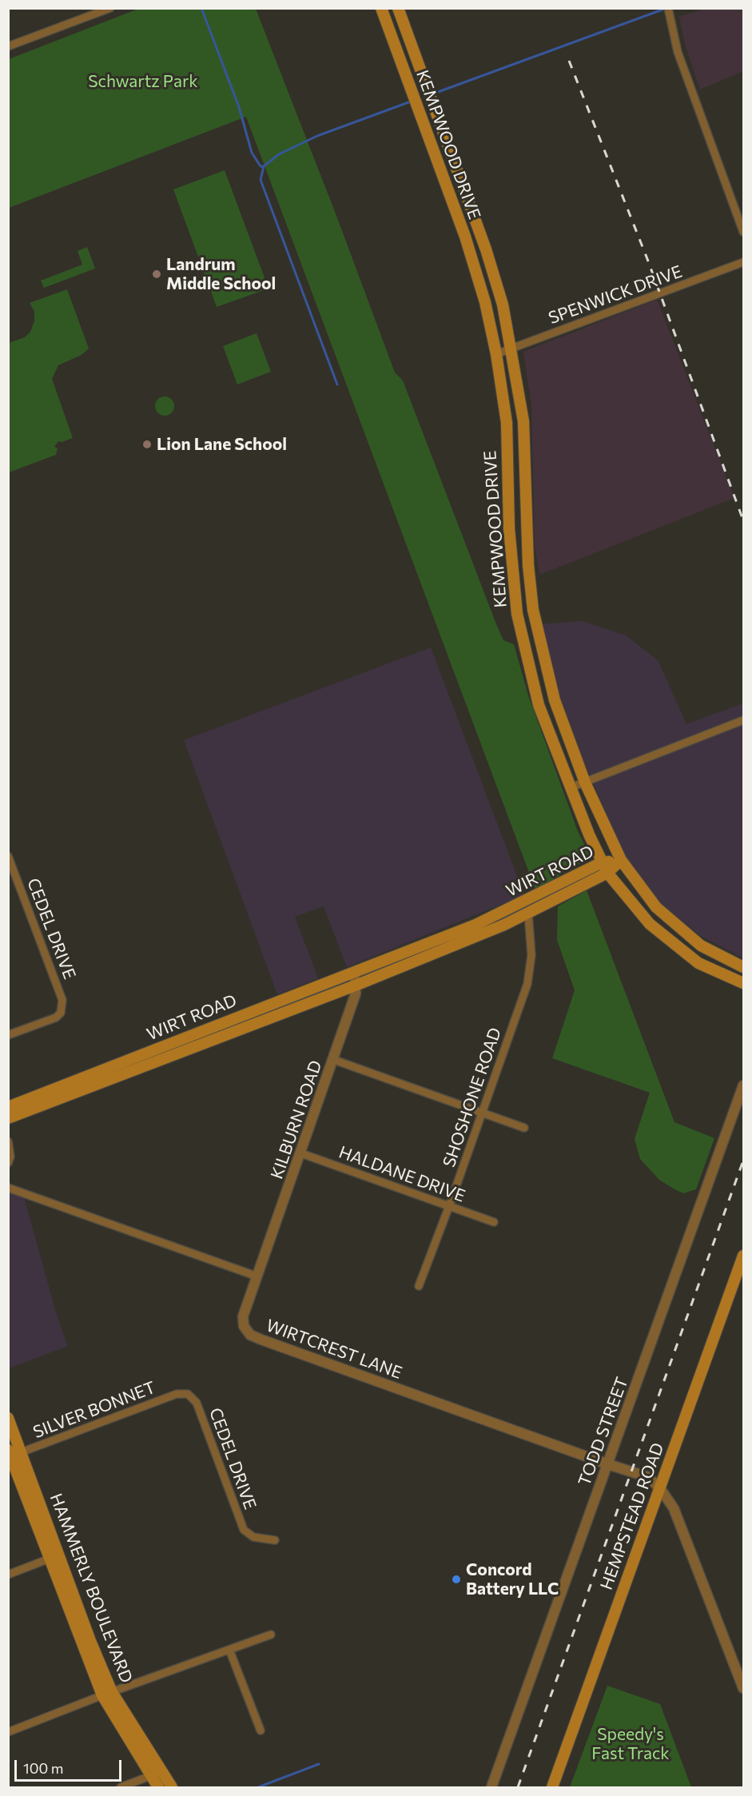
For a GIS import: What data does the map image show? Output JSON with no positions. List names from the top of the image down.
{
  "streets": {
    "main road": [
      "KEMPWOOD DRIVE",
      "WIRT ROAD",
      "HEMPSTEAD ROAD",
      "HAMMERLY BOULEVARD"
    ],
    "street": [
      "SPENWICK DRIVE",
      "CEDEL DRIVE",
      "SHOSHONE ROAD",
      "KILBURN ROAD",
      "HALDANE DRIVE",
      "WIRTCREST LANE",
      "SILVER BONNET",
      "TODD STREET"
    ]
  },
  "crossings": [
    ["KEMPWOOD DRIVE", "SPENWICK DRIVE"],
    ["KEMPWOOD DRIVE", "WIRT ROAD"],
    ["WIRT ROAD", "SHOSHONE ROAD"],
    ["WIRT ROAD", "KILBURN ROAD"],
    ["CEDEL DRIVE", "SILVER BONNET"],
    ["SHOSHONE ROAD", "HALDANE DRIVE"],
    ["KILBURN ROAD", "HALDANE DRIVE"],
    ["KILBURN ROAD", "WIRTCREST LANE"],
    ["WIRTCREST LANE", "TODD STREET"],
    ["WIRTCREST LANE", "HEMPSTEAD ROAD"],
    ["SILVER BONNET", "HAMMERLY BOULEVARD"]
  ],
  "parks": ["Schwartz Park", "Speedy's Fast Track"],
  "places": ["Landrum Middle School", "Lion Lane School", "Concord Battery LLC"],
  "scale_bar": "100 m"
}
